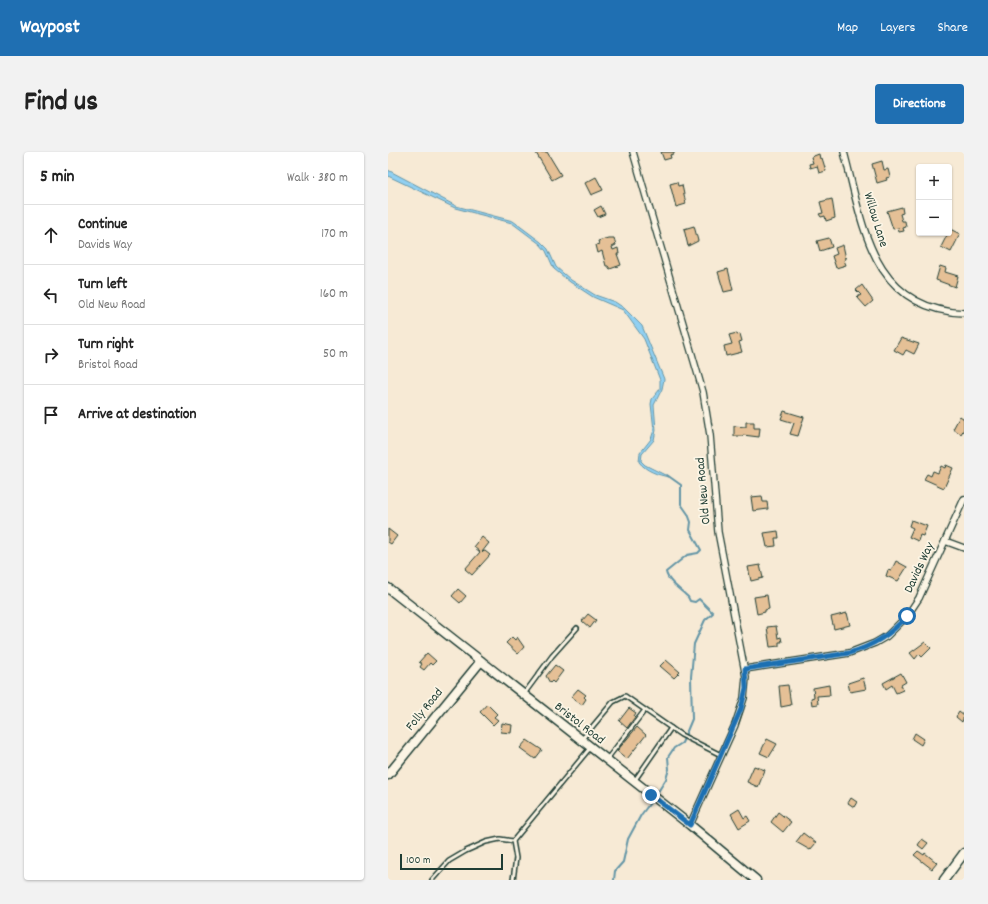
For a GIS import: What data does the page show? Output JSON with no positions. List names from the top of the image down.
{
  "streets": {
    "main road": ["Folly Road", "Bristol Road"],
    "street": ["Willow Lane", "Old New Road", "Davids Way"]
  },
  "crossings": [
    ["Old New Road", "Davids Way"],
    ["Old New Road", "Bristol Road"],
    ["Folly Road", "Bristol Road"]
  ],
  "scale_bar": "100 m",
  "page": {
    "header": "Waypost",
    "nav": ["Map", "Layers", "Share"],
    "title": "Find us",
    "buttons": "Directions",
    "heading": ["5 min", "Walk · 380 m"],
    "map_buttons": ["+", "−"],
    "list": [
      ["Continue", "Davids Way", "170 m"],
      ["Turn left", "Old New Road", "160 m"],
      ["Turn right", "Bristol Road", "50 m"],
      "Arrive at destination"
    ],
    "scale": "100 m"
  }
}
